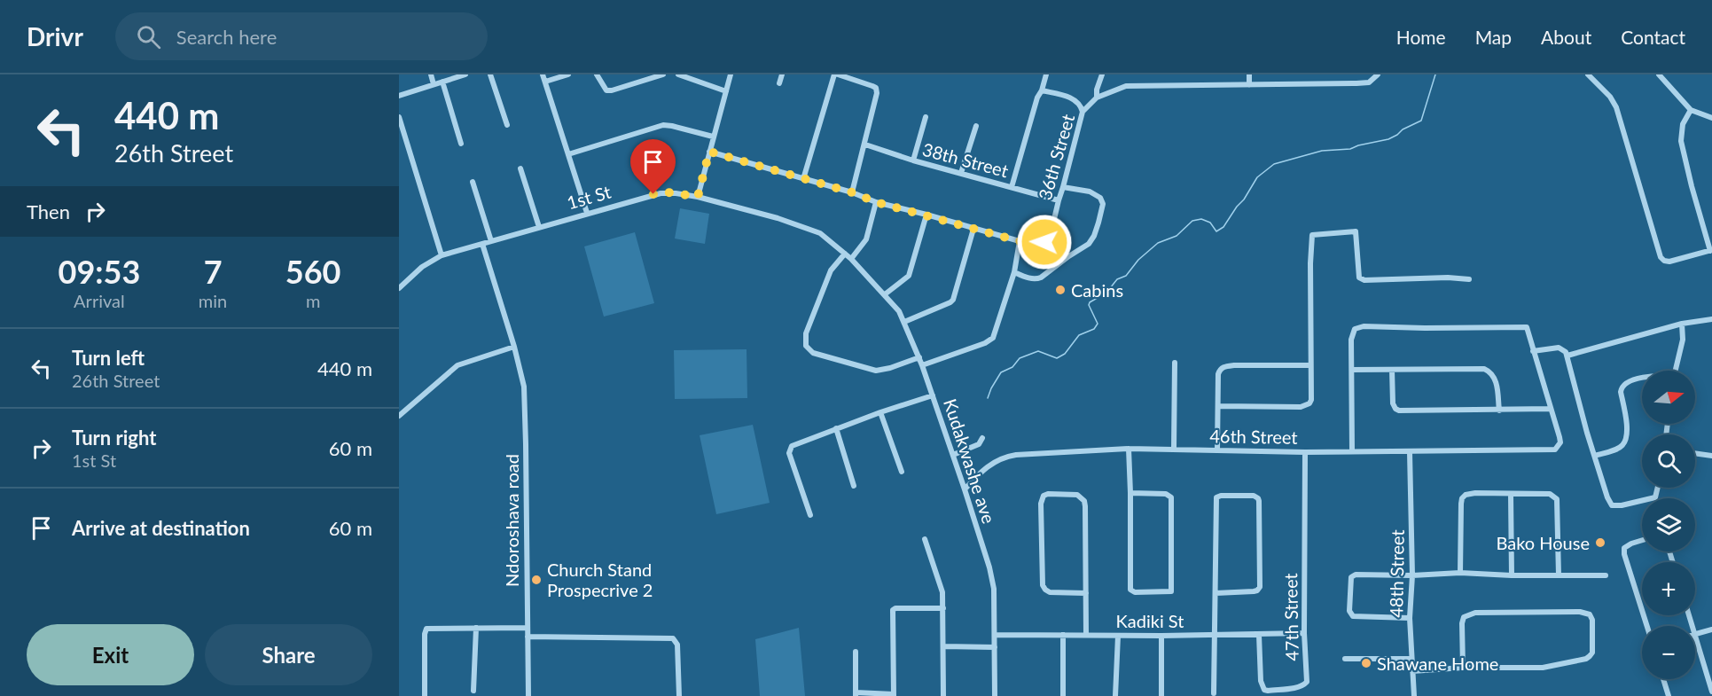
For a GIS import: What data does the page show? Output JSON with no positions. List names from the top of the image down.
{
  "streets": {
    "street": [
      "36th Street",
      "38th Street",
      "1st St",
      "46th Street",
      "Kudakwashe ave",
      "Ndoroshava road",
      "48th Street",
      "47th Street",
      "Kadiki St"
    ]
  },
  "crossings": [
    ["36th Street", "38th Street"],
    ["1st St", "Kudakwashe ave"],
    ["1st St", "Ndoroshava road"],
    ["46th Street", "Kudakwashe ave"],
    ["46th Street", "48th Street"],
    ["46th Street", "47th Street"],
    ["Kudakwashe ave", "Kadiki St"],
    ["47th Street", "Kadiki St"]
  ],
  "places": [
    "Cabins",
    "Bako House",
    "Church Stand Prospecrive 2",
    "Shawane Home"
  ],
  "north": "right",
  "page": {
    "header": "Drivr",
    "search": "Search here",
    "nav": [
      "Home",
      "Map",
      "About",
      "Contact"
    ],
    "turn": ["440 m", "26th Street"],
    "then": "Then",
    "eta": [
      "09:53",
      "Arrival",
      "7",
      "min",
      "560",
      "m"
    ],
    "list": [
      {
        "name": "Turn left",
        "note": "26th Street",
        "value": "440 m"
      },
      {
        "name": "Turn right",
        "note": "1st St",
        "value": "60 m"
      },
      {
        "name": "Arrive at destination",
        "value": "60 m"
      }
    ],
    "map_buttons": ["+", "−"],
    "buttons": ["Exit", "Share"]
  }
}
